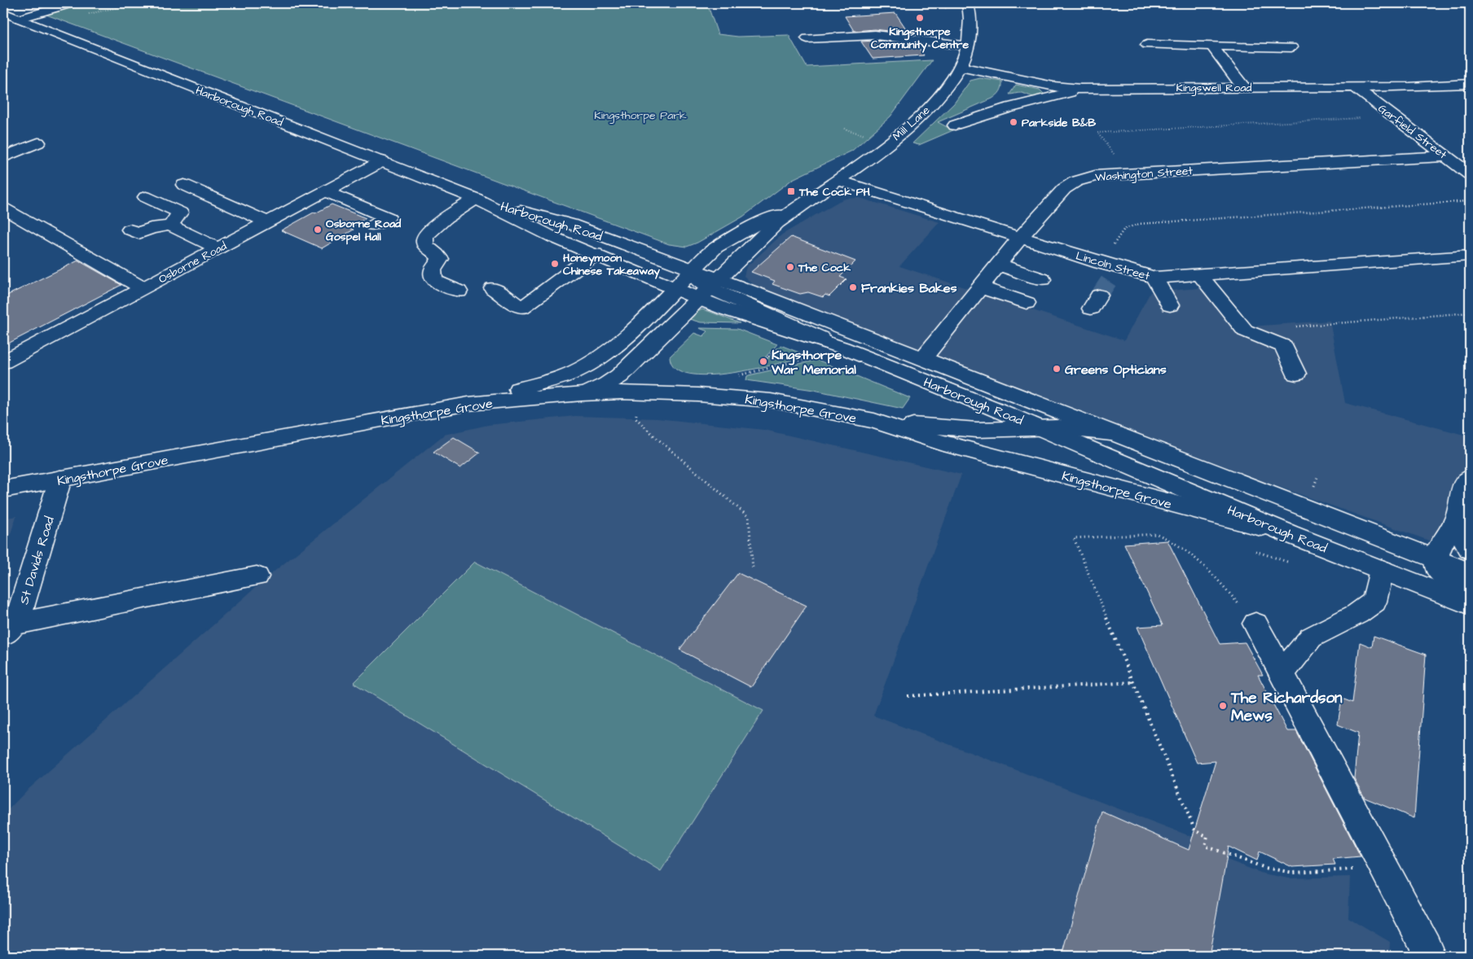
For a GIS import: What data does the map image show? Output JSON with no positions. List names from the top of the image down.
{
  "streets": {
    "main road": [
      "Kingswell Road",
      "Harborough Road",
      "Garfield Street",
      "Washington Street",
      "Osborne Road",
      "Lincoln Street",
      "Kingsthorpe Grove",
      "St Davids Road"
    ]
  },
  "crossings": [
    ["Kingswell Road", "Garfield Street"],
    ["Harborough Road", "Washington Street"],
    ["Harborough Road", "Osborne Road"],
    ["Harborough Road", "Kingsthorpe Grove"],
    ["Garfield Street", "Washington Street"],
    ["Washington Street", "Lincoln Street"],
    ["Kingsthorpe Grove", "St Davids Road"]
  ],
  "parks": ["Kingsthorpe Park"],
  "places": {
    "other": [
      "Kingsthorpe Community Centre",
      "Parkside B&B",
      "Osborne Road Gospel Hall",
      "Honeymoon Chinese Takeaway",
      "The Cock",
      "Frankies Bakes",
      "Kingsthorpe War Memorial",
      "Greens Opticians",
      "The Richardson Mews"
    ],
    "transit": ["The Cock PH"]
  }
}
